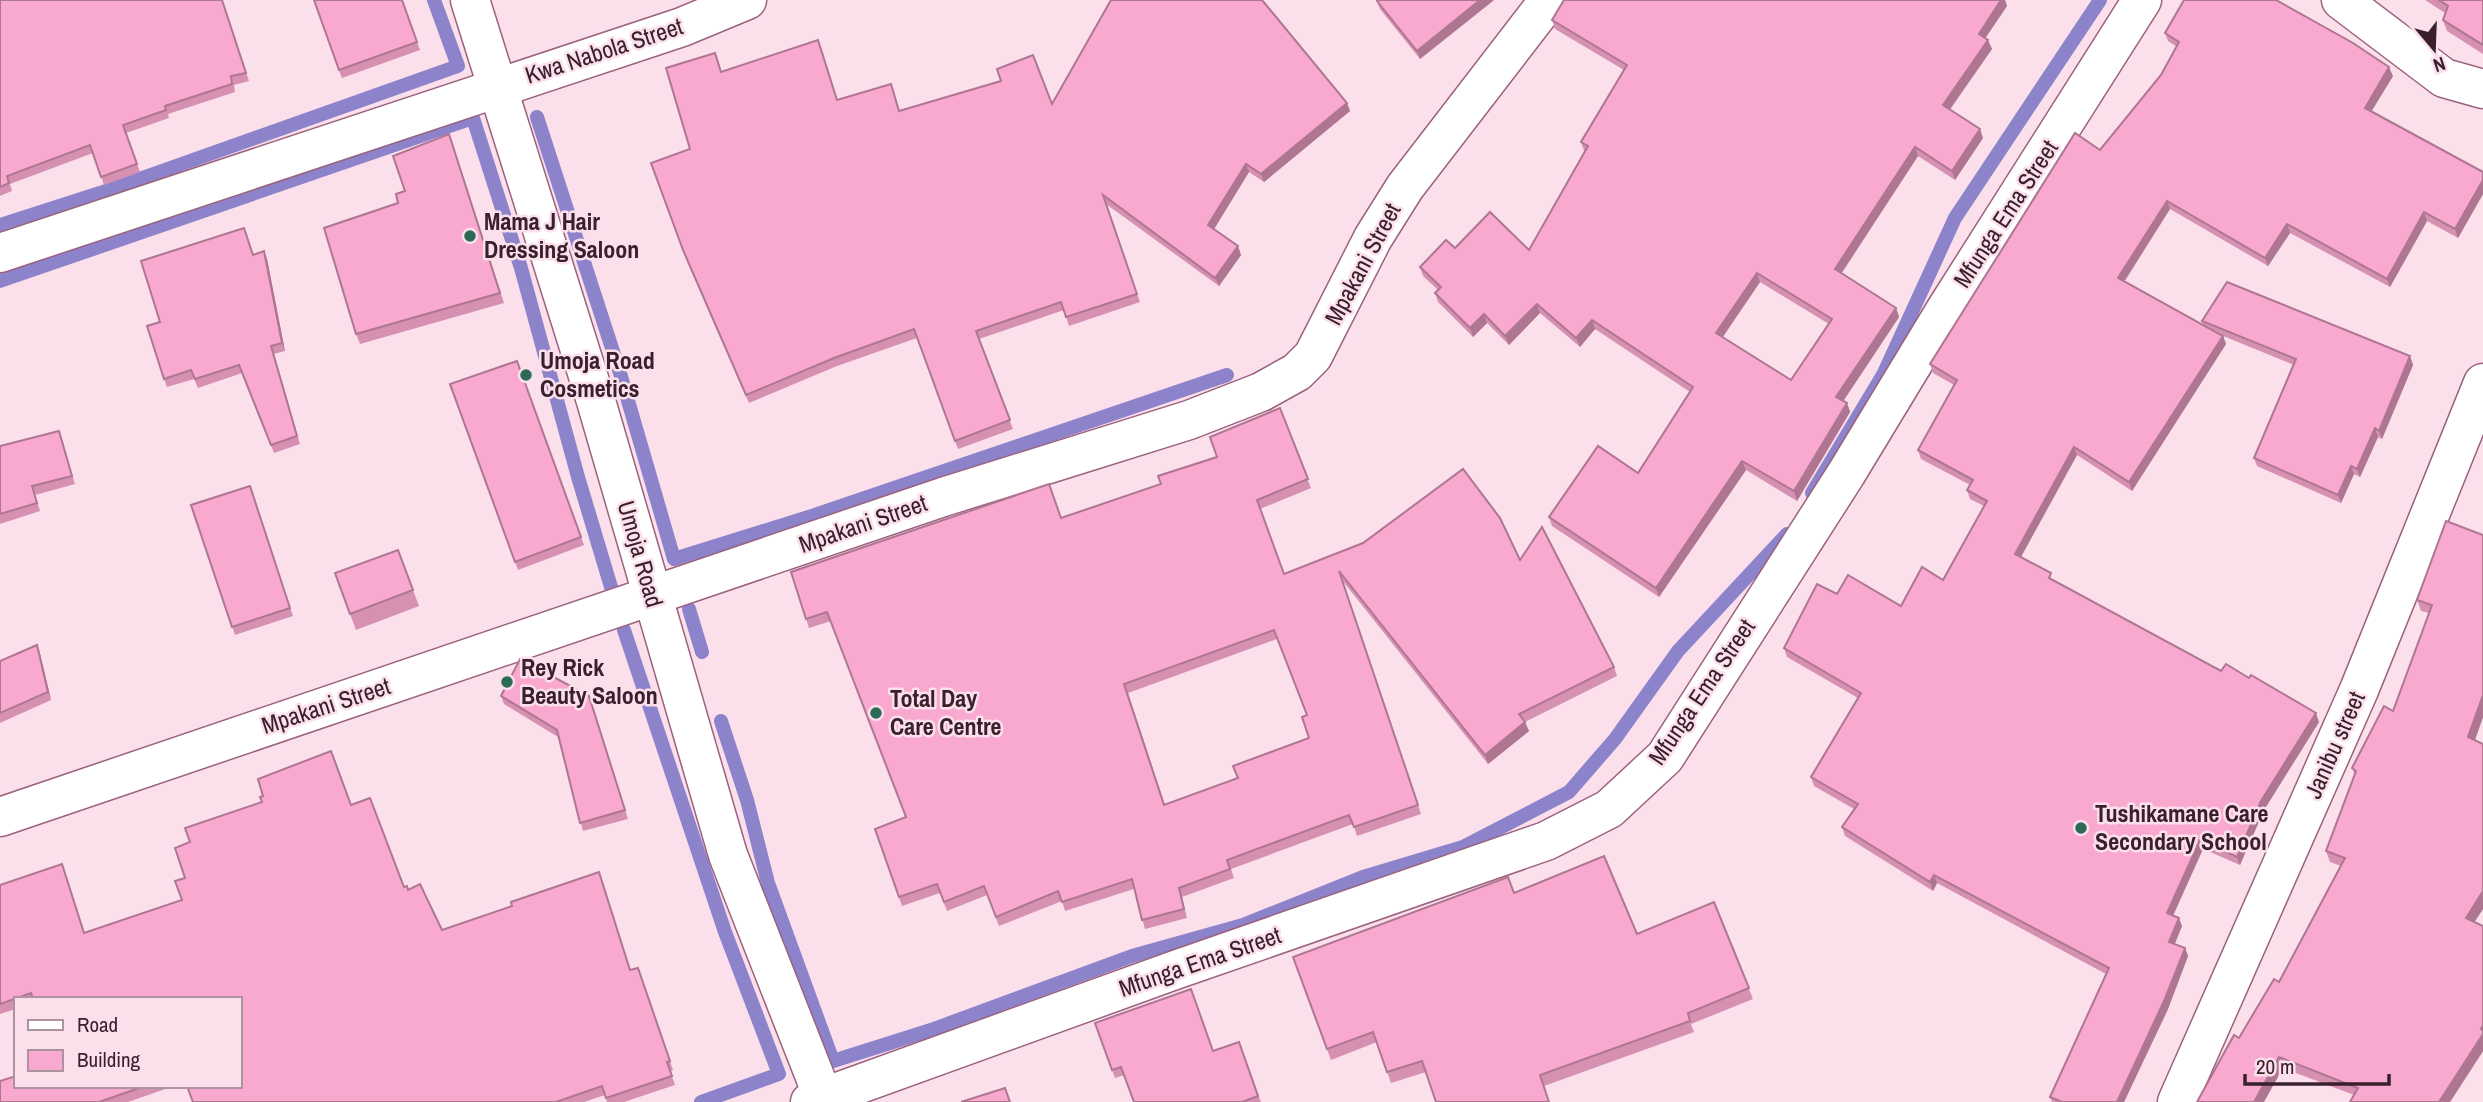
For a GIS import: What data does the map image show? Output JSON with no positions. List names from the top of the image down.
{
  "streets": {
    "street": [
      "Kwa Nabola Street",
      "Mfunga Ema Street",
      "Mpakani Street",
      "Umoja Road",
      "Janibu street"
    ]
  },
  "crossings": [
    ["Kwa Nabola Street", "Umoja Road"],
    ["Mfunga Ema Street", "Umoja Road"],
    ["Mpakani Street", "Umoja Road"]
  ],
  "places": [
    "Mama J Hair Dressing Saloon",
    "Umoja Road Cosmetics",
    "Rey Rick Beauty Saloon",
    "Total Day Care Centre",
    "Tushikamane Care Secondary School"
  ],
  "legend": ["Road", "Building"],
  "scale_bar": "20 m",
  "north": "bottom"
}
